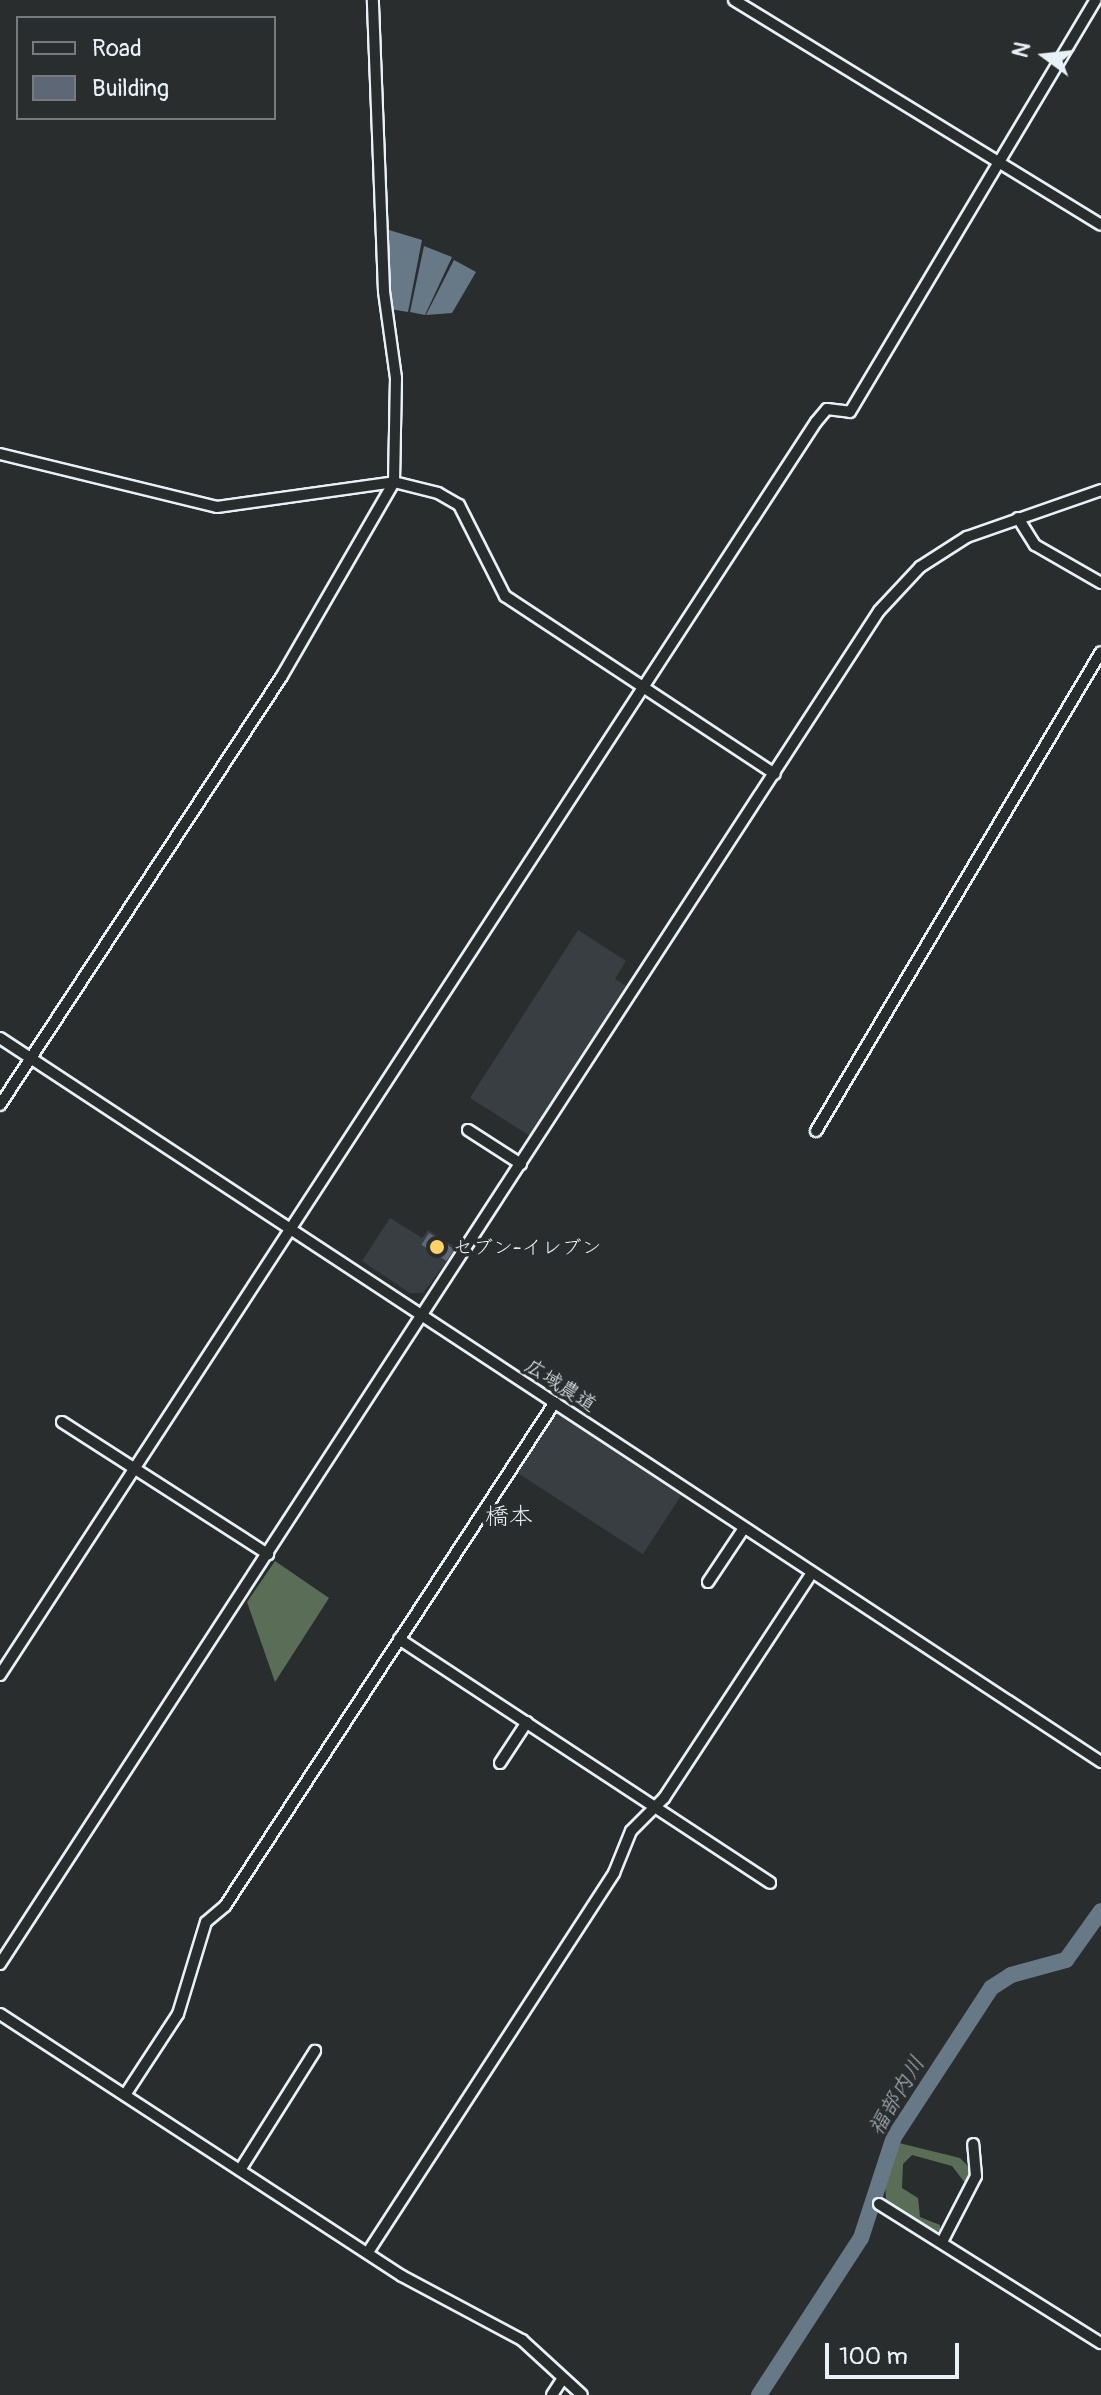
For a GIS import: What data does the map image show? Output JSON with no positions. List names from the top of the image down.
{
  "streets": {
    "street": ["広域農道"]
  },
  "districts": ["橋本"],
  "water": ["福部内川"],
  "places": ["セブン-イレブン"],
  "legend": ["Road", "Building"],
  "scale_bar": "100 m",
  "north": "left"
}
